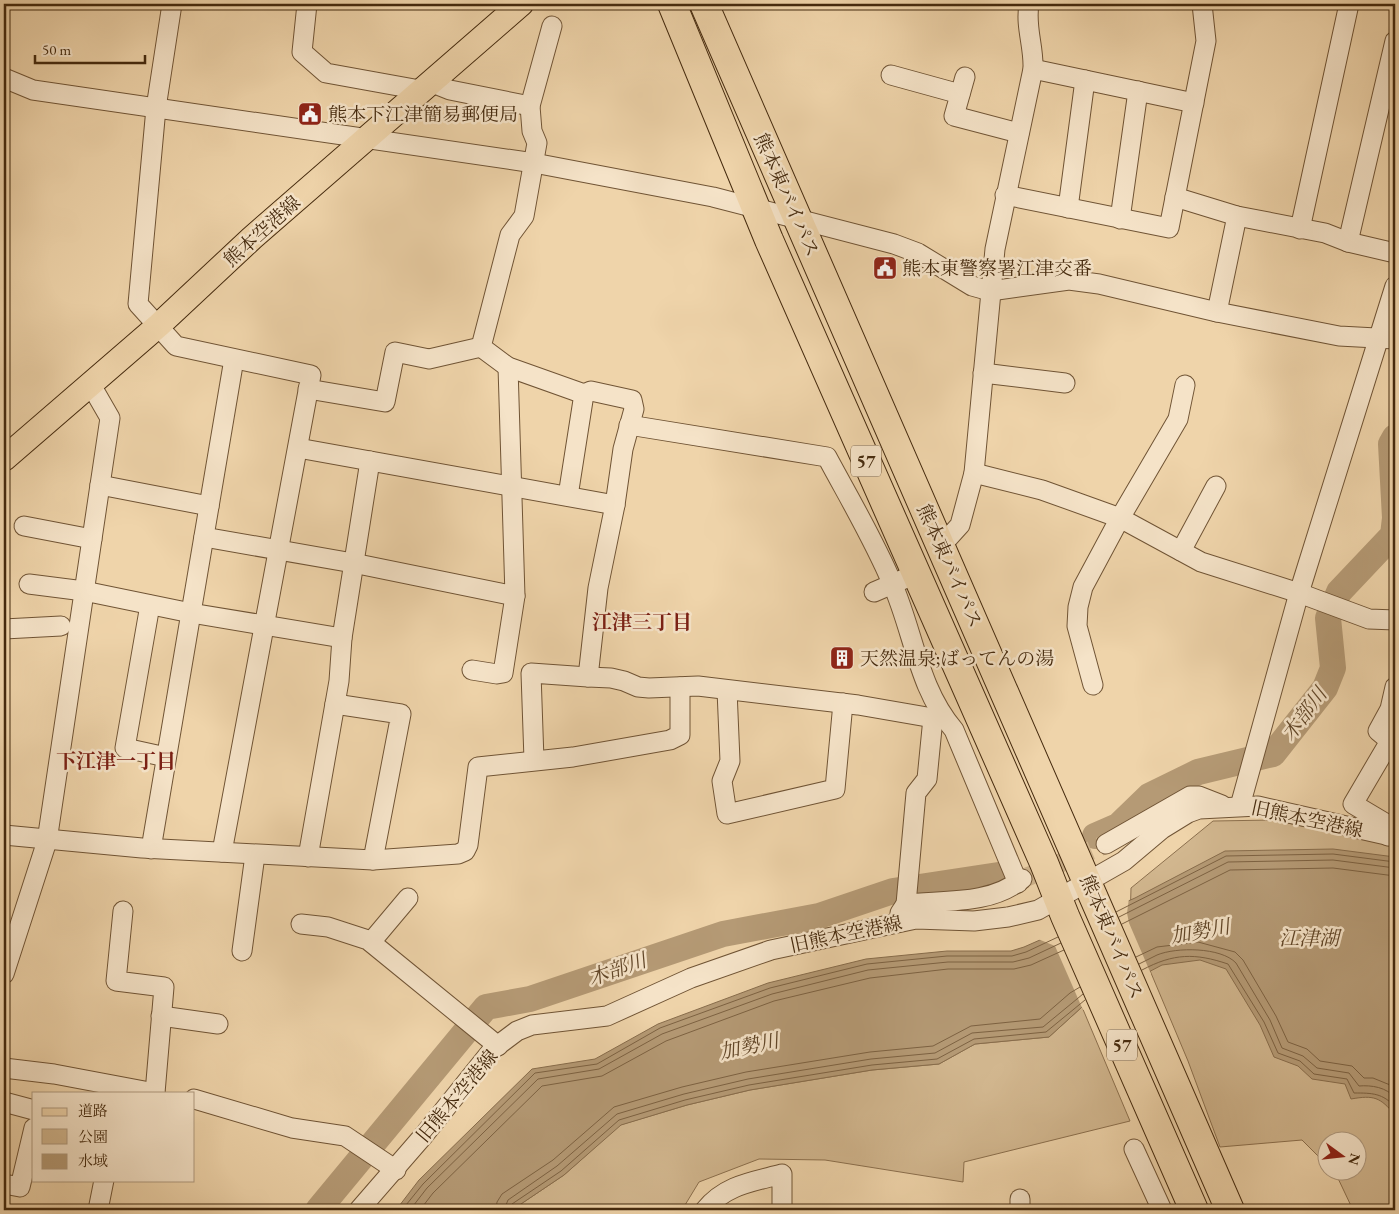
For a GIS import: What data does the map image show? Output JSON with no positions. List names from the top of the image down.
{
  "streets": {
    "highway": ["熊本東バイパス", "57"],
    "main road": ["熊本空港線"],
    "street": ["旧熊本空港線"]
  },
  "crossings": [
    ["熊本東バイパス", "旧熊本空港線"]
  ],
  "districts": ["江津三丁目", "下江津一丁目"],
  "water": ["木部川", "加勢川", "江津湖"],
  "places": {
    "public building": ["熊本下江津簡易郵便局", "熊本東警察署江津交番"],
    "building": ["天然温泉;ばってんの湯"]
  },
  "legend": ["道路", "公園", "水域"],
  "scale_bar": "50 m",
  "north": "right"
}
